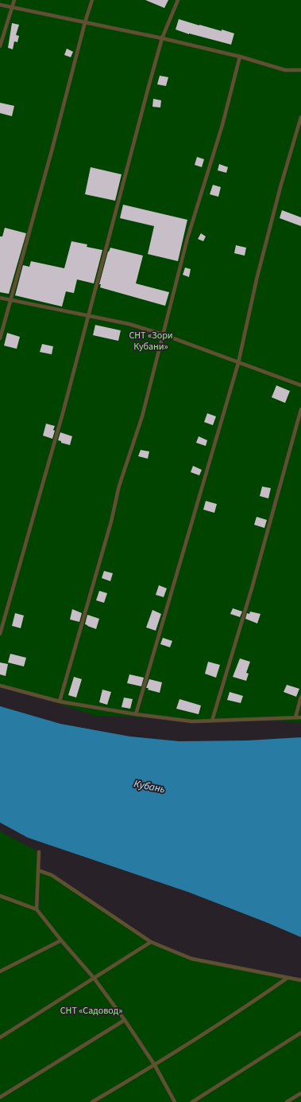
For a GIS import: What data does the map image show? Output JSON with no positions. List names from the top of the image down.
{
  "water": ["Кубань"],
  "parks": ["СНТ «Зори Кубани»", "СНТ «Садовод»"]
}
